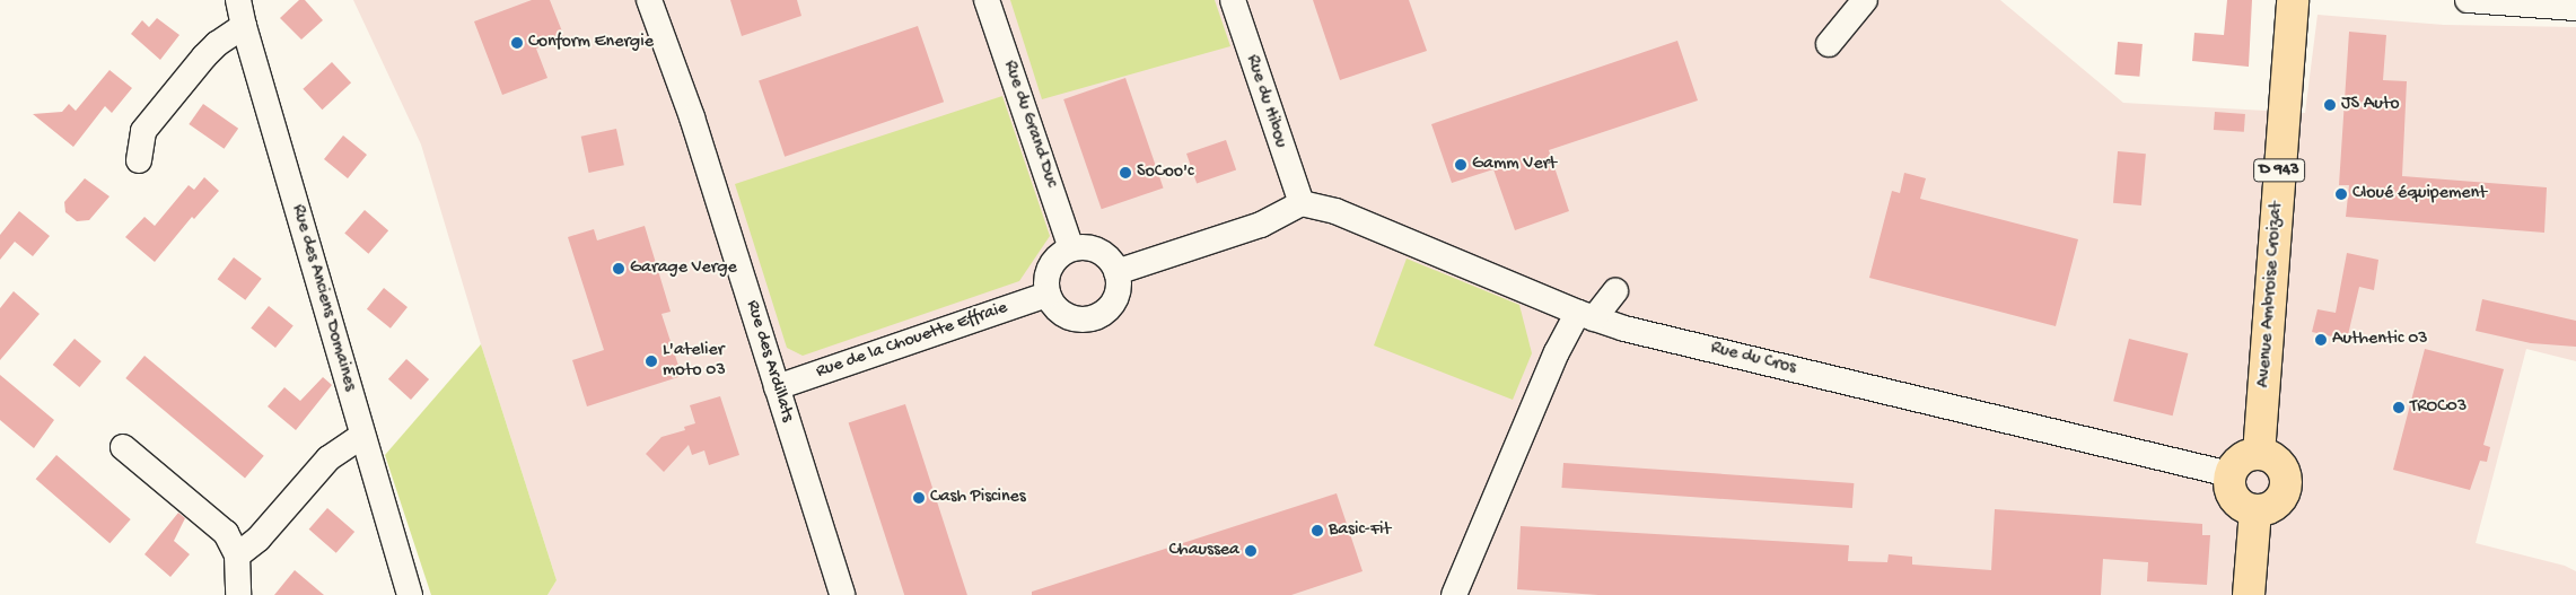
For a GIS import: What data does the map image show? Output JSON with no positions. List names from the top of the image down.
{
  "streets": {
    "main road": ["D 943", "Avenue Ambroise Croizat"],
    "street": [
      "Rue du Hibou",
      "Rue du Grand Duc",
      "Rue des Anciens Domaines",
      "Rue de la Chouette Effraie",
      "Rue du Cros",
      "Rue des Ardillats"
    ]
  },
  "crossings": [
    ["Rue du Hibou", "Rue du Cros"],
    ["Rue du Grand Duc", "Rue de la Chouette Effraie"],
    ["Avenue Ambroise Croizat", "Rue du Cros"],
    ["Rue de la Chouette Effraie", "Rue des Ardillats"]
  ],
  "places": [
    "Conform Energie",
    "JS Auto",
    "Gamm Vert",
    "SoCoo'c",
    "Cloué équipement",
    "Garage Verge",
    "Authentic 03",
    "L'atelier moto 03",
    "TROC03",
    "Cash Piscines",
    "Basic-Fit",
    "Chaussea"
  ]
}
